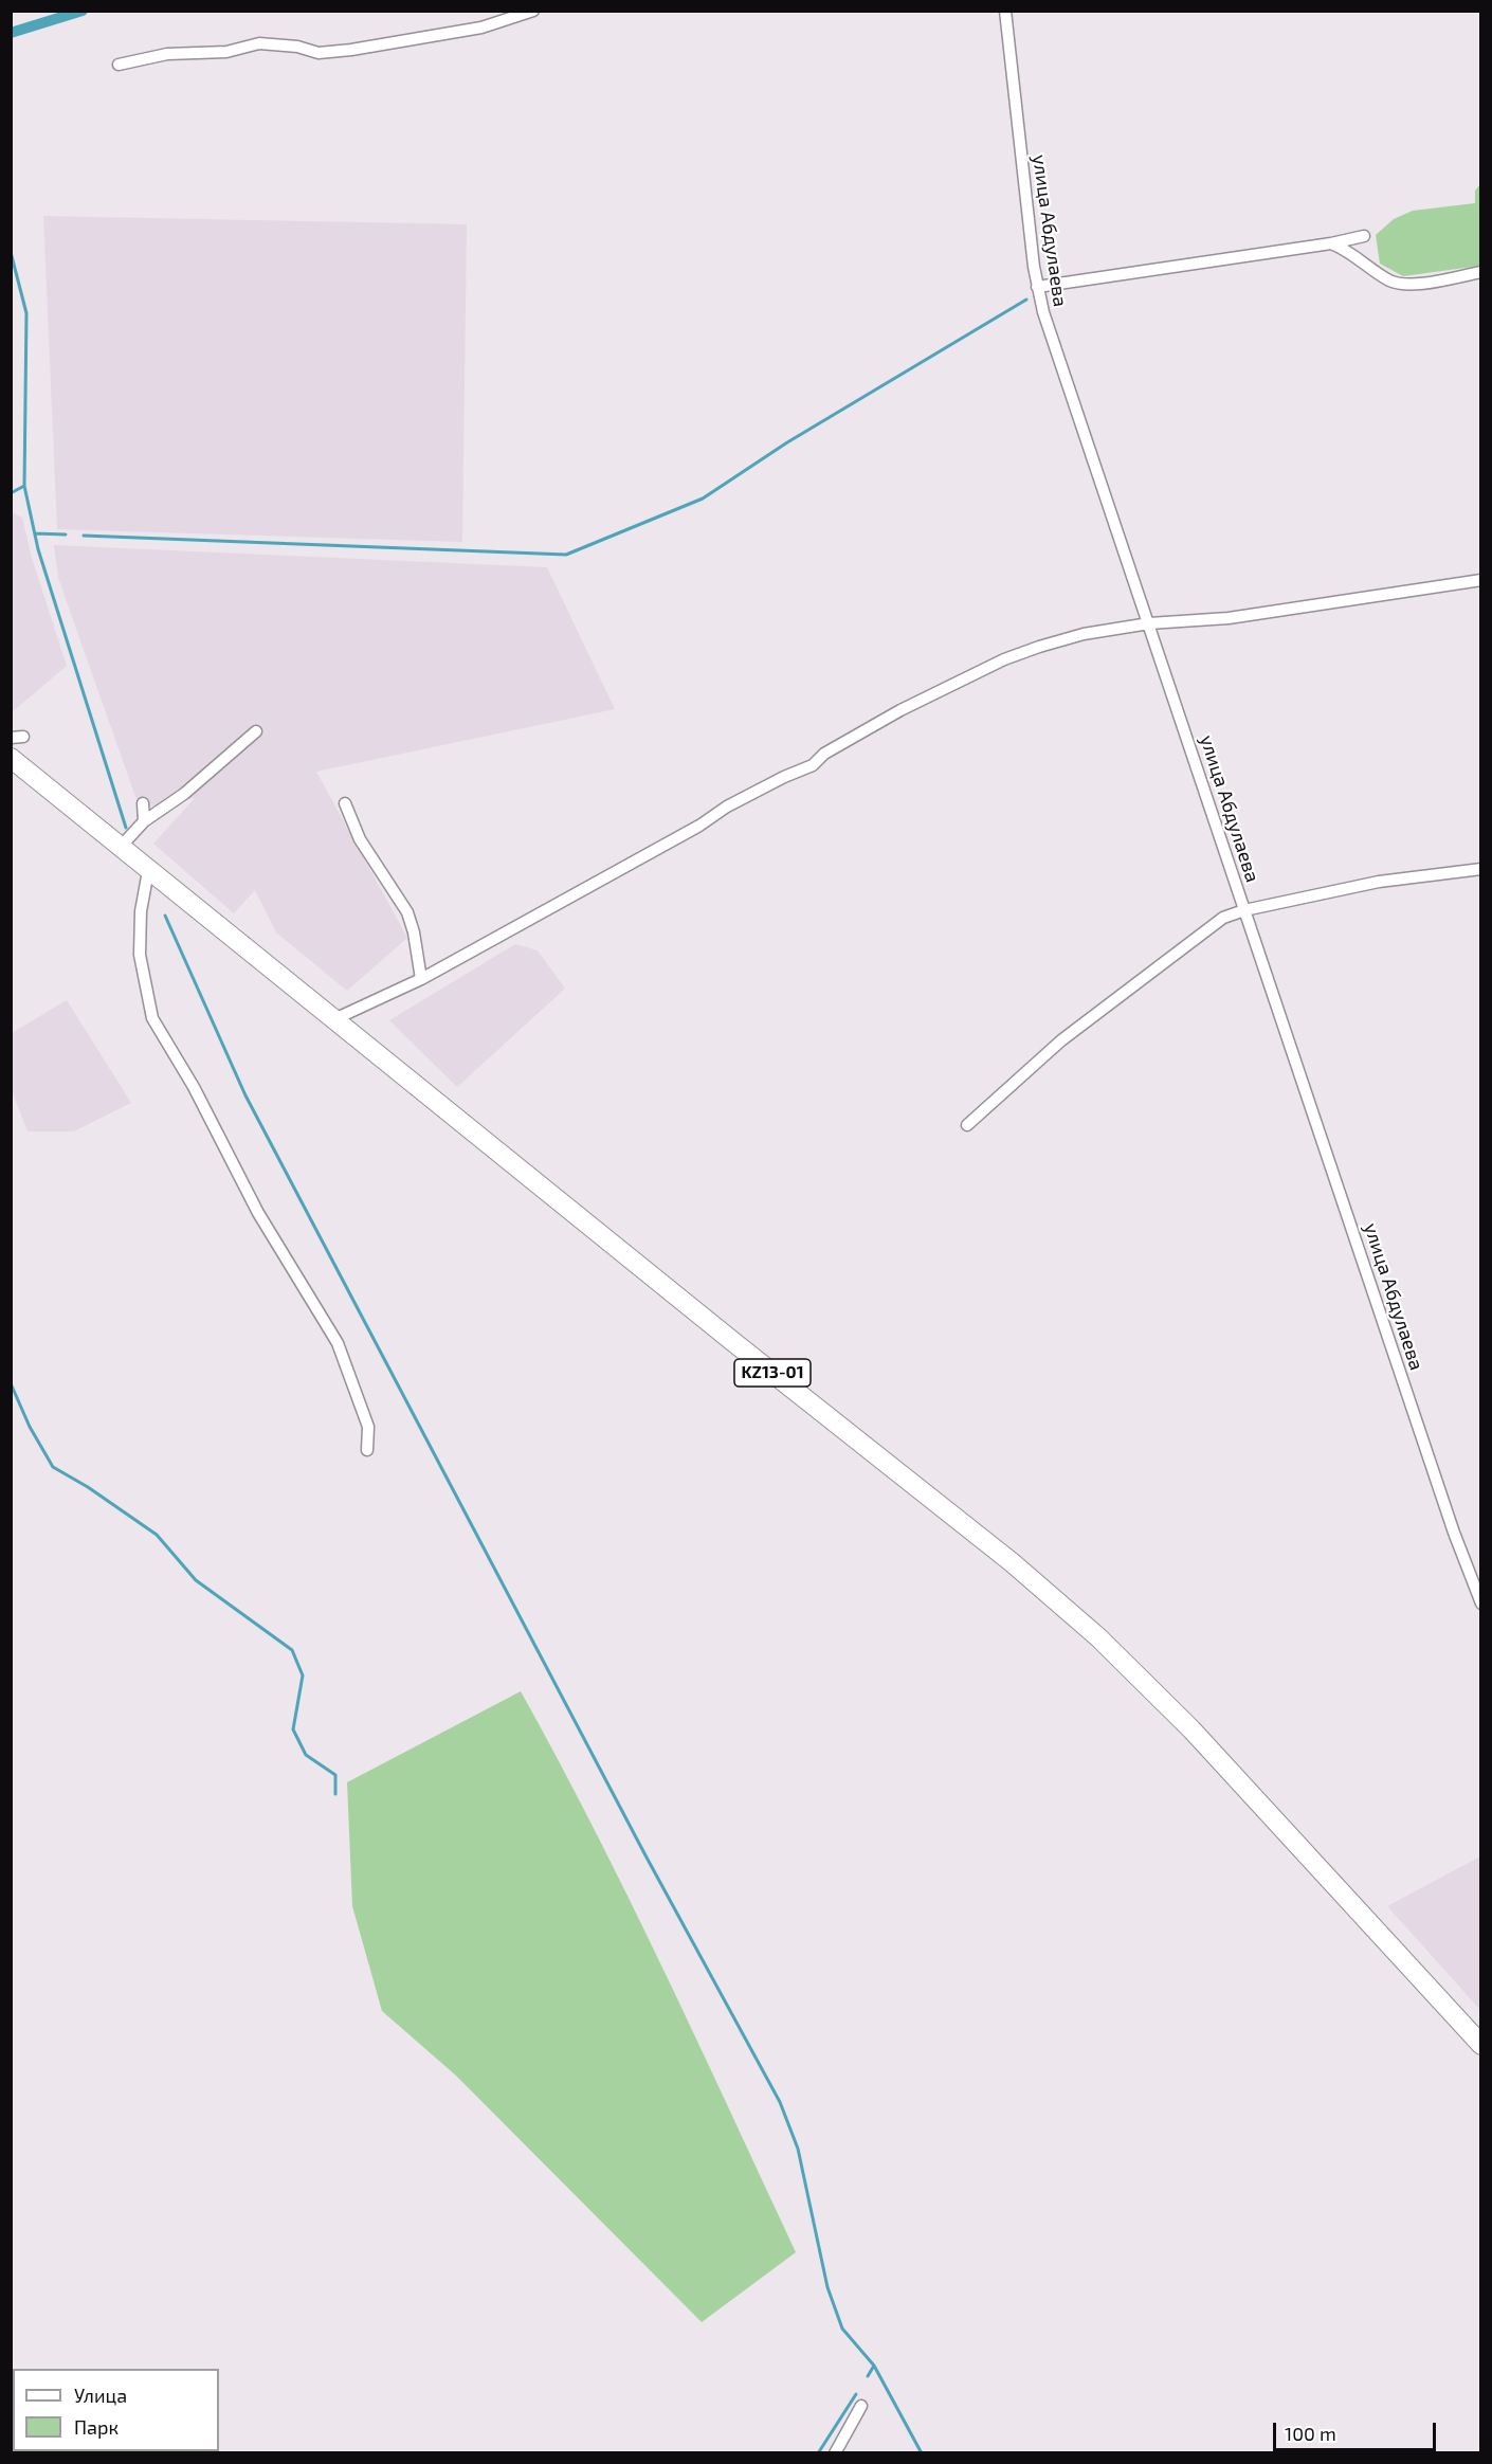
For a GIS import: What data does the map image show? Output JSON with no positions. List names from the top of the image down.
{
  "streets": {
    "highway": ["KZ13-01"],
    "street": ["улица Абдулаева"]
  },
  "legend": ["Улица", "Парк"],
  "scale_bar": "100 m"
}
